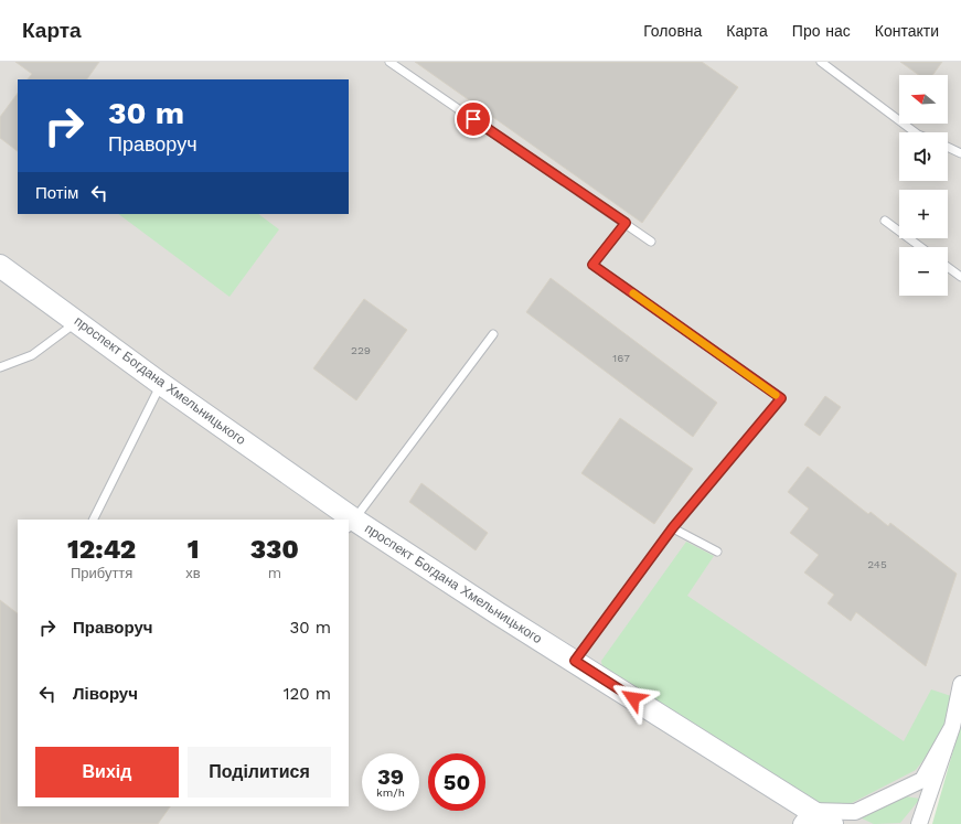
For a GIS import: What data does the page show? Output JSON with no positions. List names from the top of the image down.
{
  "streets": {
    "main road": ["проспект Богдана Хмельницького"]
  },
  "house_numbers": ["229", "167", "245"],
  "north": "left",
  "page": {
    "header": "Карта",
    "nav": [
      "Головна",
      "Карта",
      "Про нас",
      "Контакти"
    ],
    "map_buttons": ["+", "−"],
    "turn": ["30 m", "Праворуч"],
    "then": "Потім",
    "eta": [
      "12:42",
      "Прибуття",
      "1",
      "хв",
      "330",
      "m"
    ],
    "list": [
      {
        "name": "Праворуч",
        "value": "30 m"
      },
      {
        "name": "Ліворуч",
        "value": "120 m"
      }
    ],
    "buttons": ["Вихід", "Поділитися"],
    "speed": "39 km/h",
    "limit": "50"
  }
}
